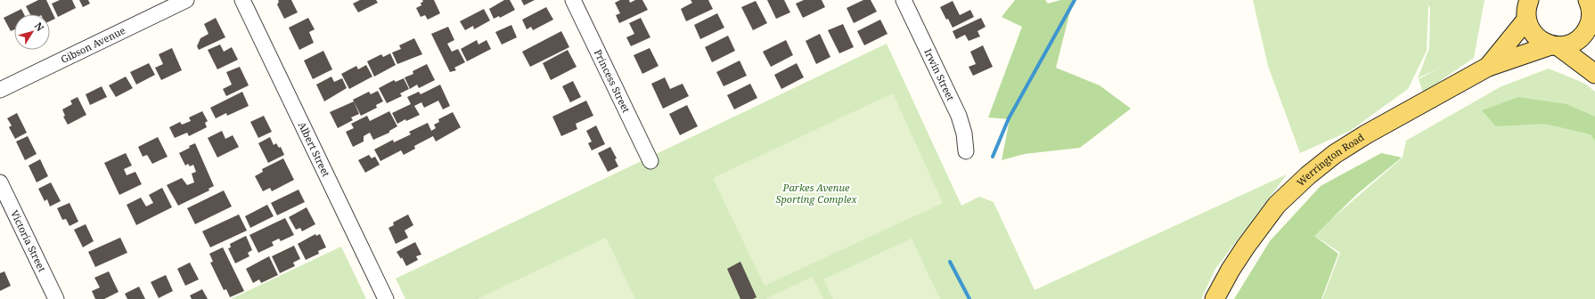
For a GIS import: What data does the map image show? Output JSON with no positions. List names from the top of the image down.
{
  "streets": {
    "main road": ["Werrington Road"],
    "street": [
      "Gibson Avenue",
      "Irwin Street",
      "Princess Street",
      "Albert Street",
      "Victoria Street"
    ]
  },
  "parks": ["Parkes Avenue Sporting Complex"],
  "north": "top right"
}
